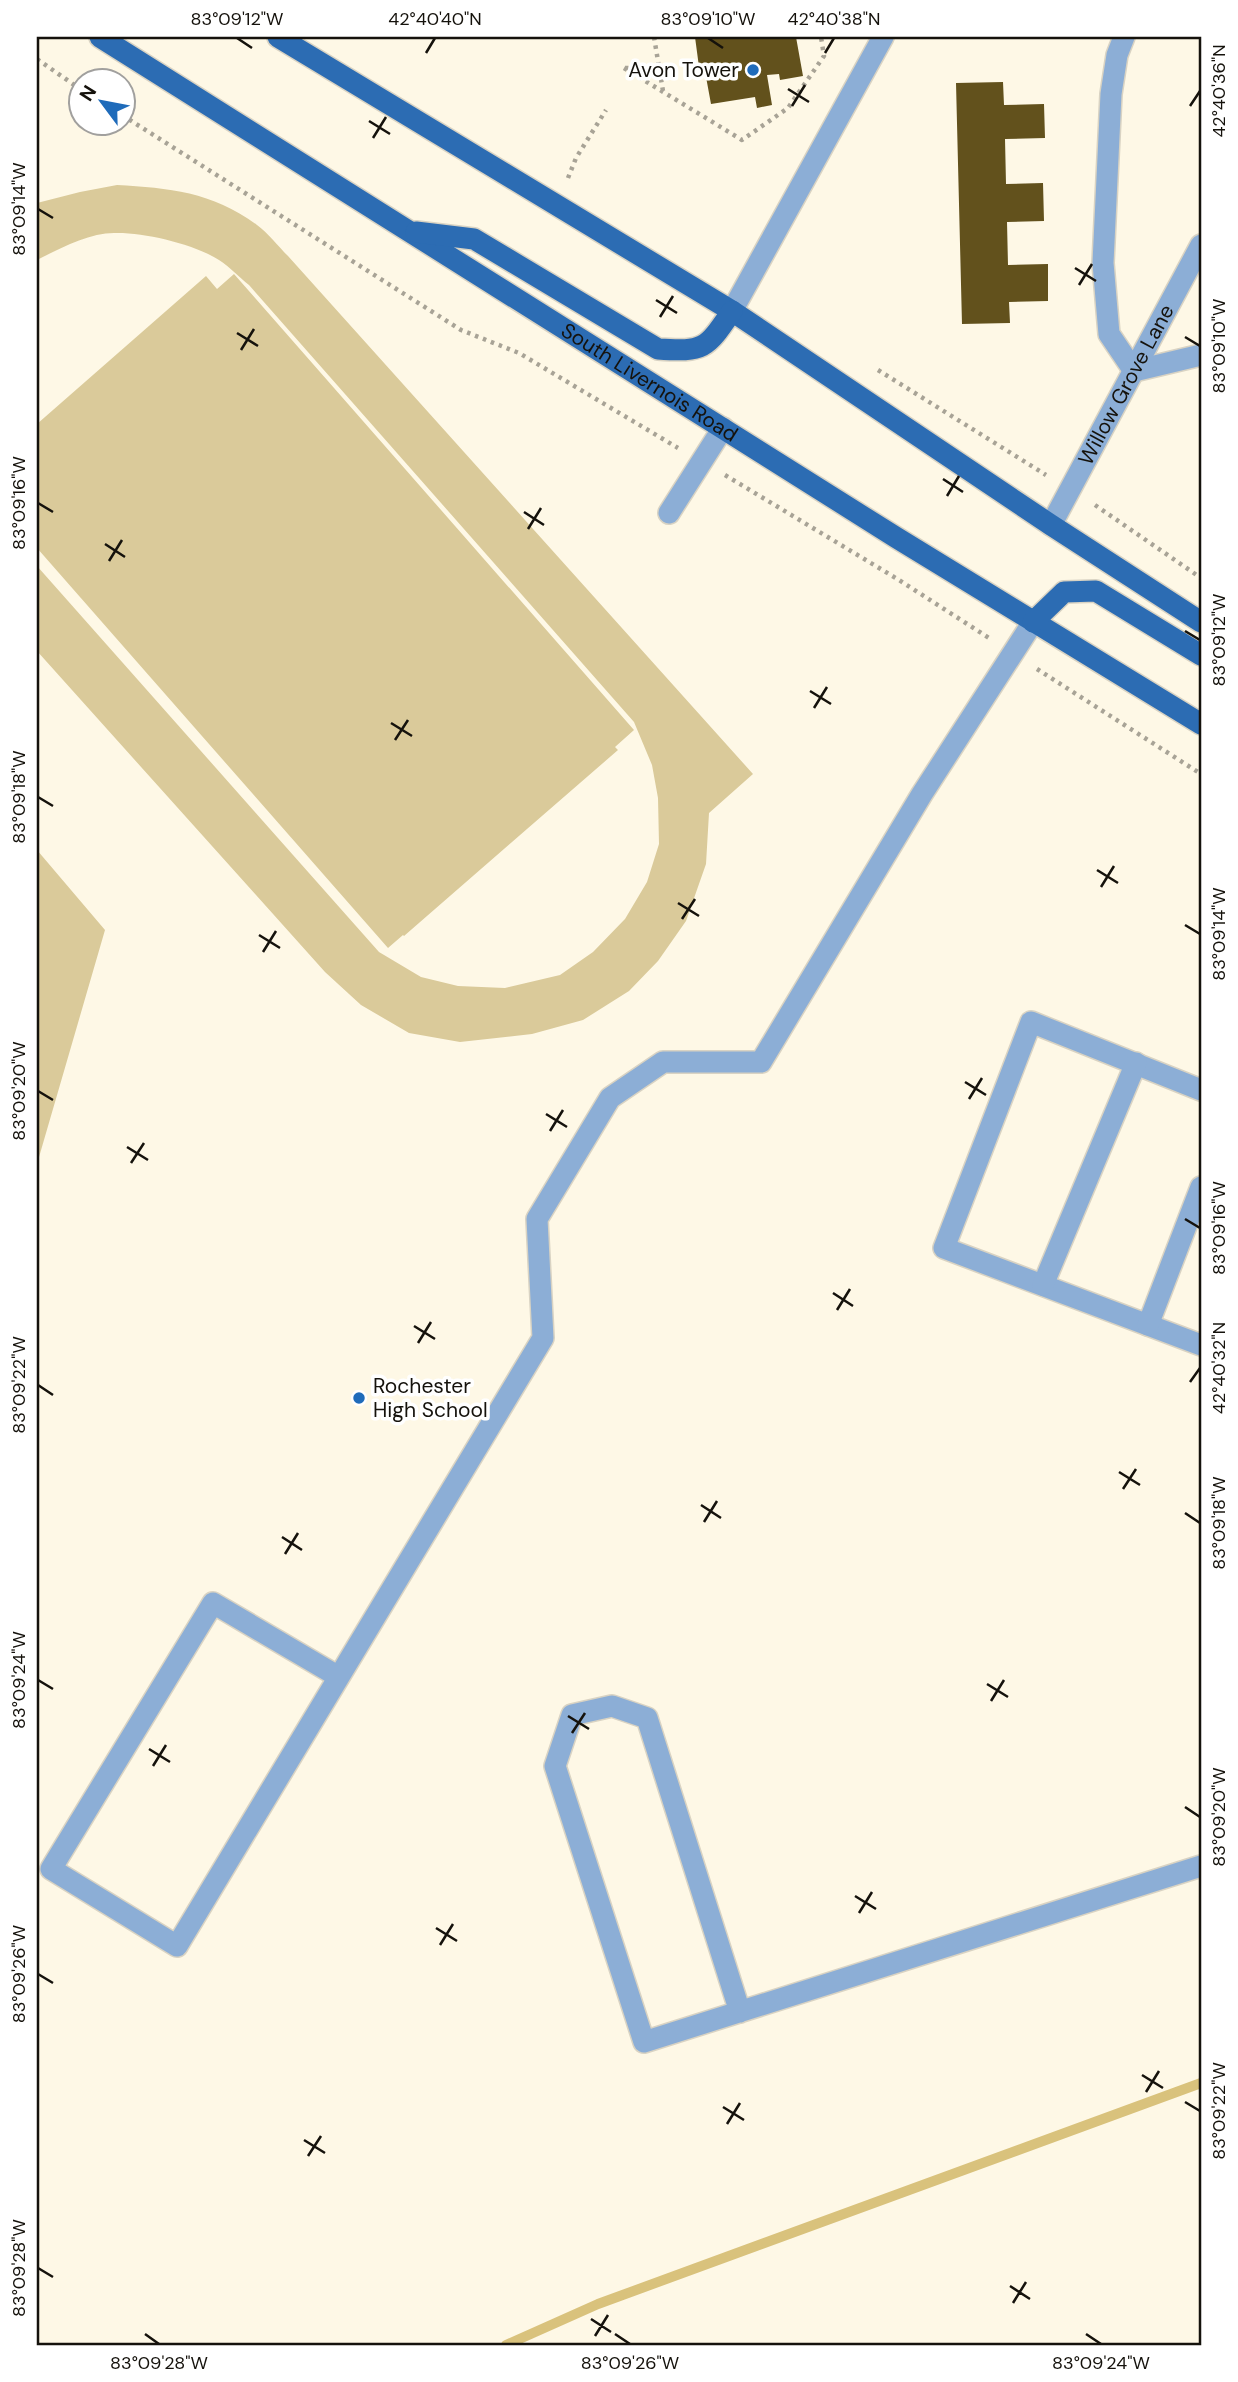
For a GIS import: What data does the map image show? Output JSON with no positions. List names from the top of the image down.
{
  "streets": {
    "main road": ["South Livernois Road"],
    "street": ["Willow Grove Lane"]
  },
  "places": ["Avon Tower", "Rochester High School"],
  "north": "top left",
  "coordinates": [
    "83°09'12\"W",
    "42°40'40\"N",
    "83°09'10\"W",
    "42°40'38\"N",
    "42°40'36\"N",
    "83°09'14\"W",
    "83°09'16\"W",
    "83°09'18\"W",
    "83°09'20\"W",
    "42°40'32\"N",
    "83°09'22\"W",
    "83°09'24\"W",
    "83°09'26\"W",
    "83°09'28\"W"
  ]
}
